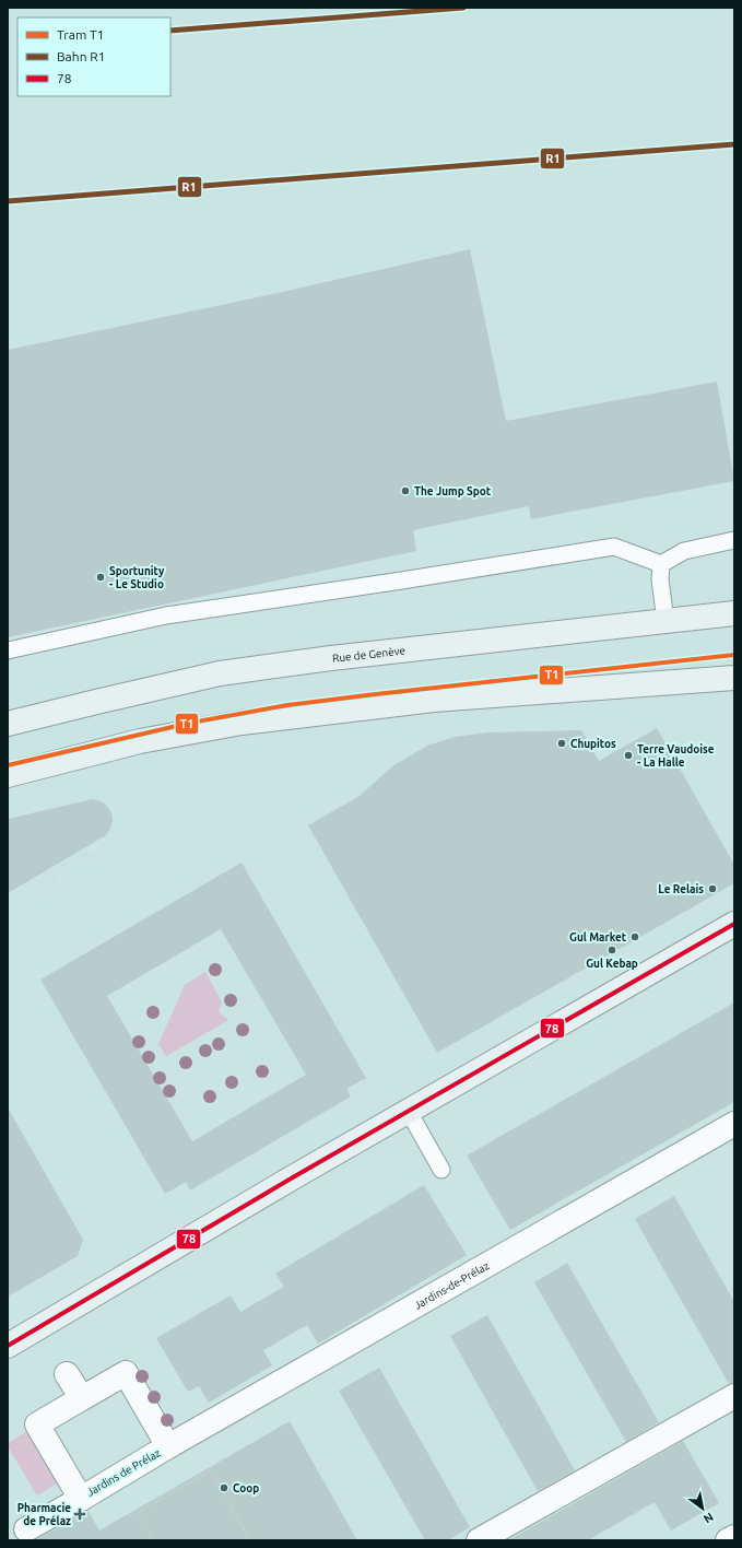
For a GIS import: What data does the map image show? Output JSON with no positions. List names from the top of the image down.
{
  "streets": {
    "main road": ["Rue de Genève"],
    "street": ["Jardins-de-Prélaz", "Jardins de Prélaz"]
  },
  "crossings": [
    ["Jardins-de-Prélaz", "Jardins de Prélaz"]
  ],
  "places": {
    "other": [
      "The Jump Spot",
      "Sportunity - Le Studio",
      "Chupitos",
      "Terre Vaudoise - La Halle",
      "Le Relais",
      "Gul Market",
      "Gul Kebap",
      "Coop"
    ],
    "health": ["Pharmacie de Prélaz"]
  },
  "lines": ["rail line R1", "tram line T1", "transit line 78"],
  "legend": ["Tram T1", "Bahn R1", "78"],
  "north": "bottom right"
}
